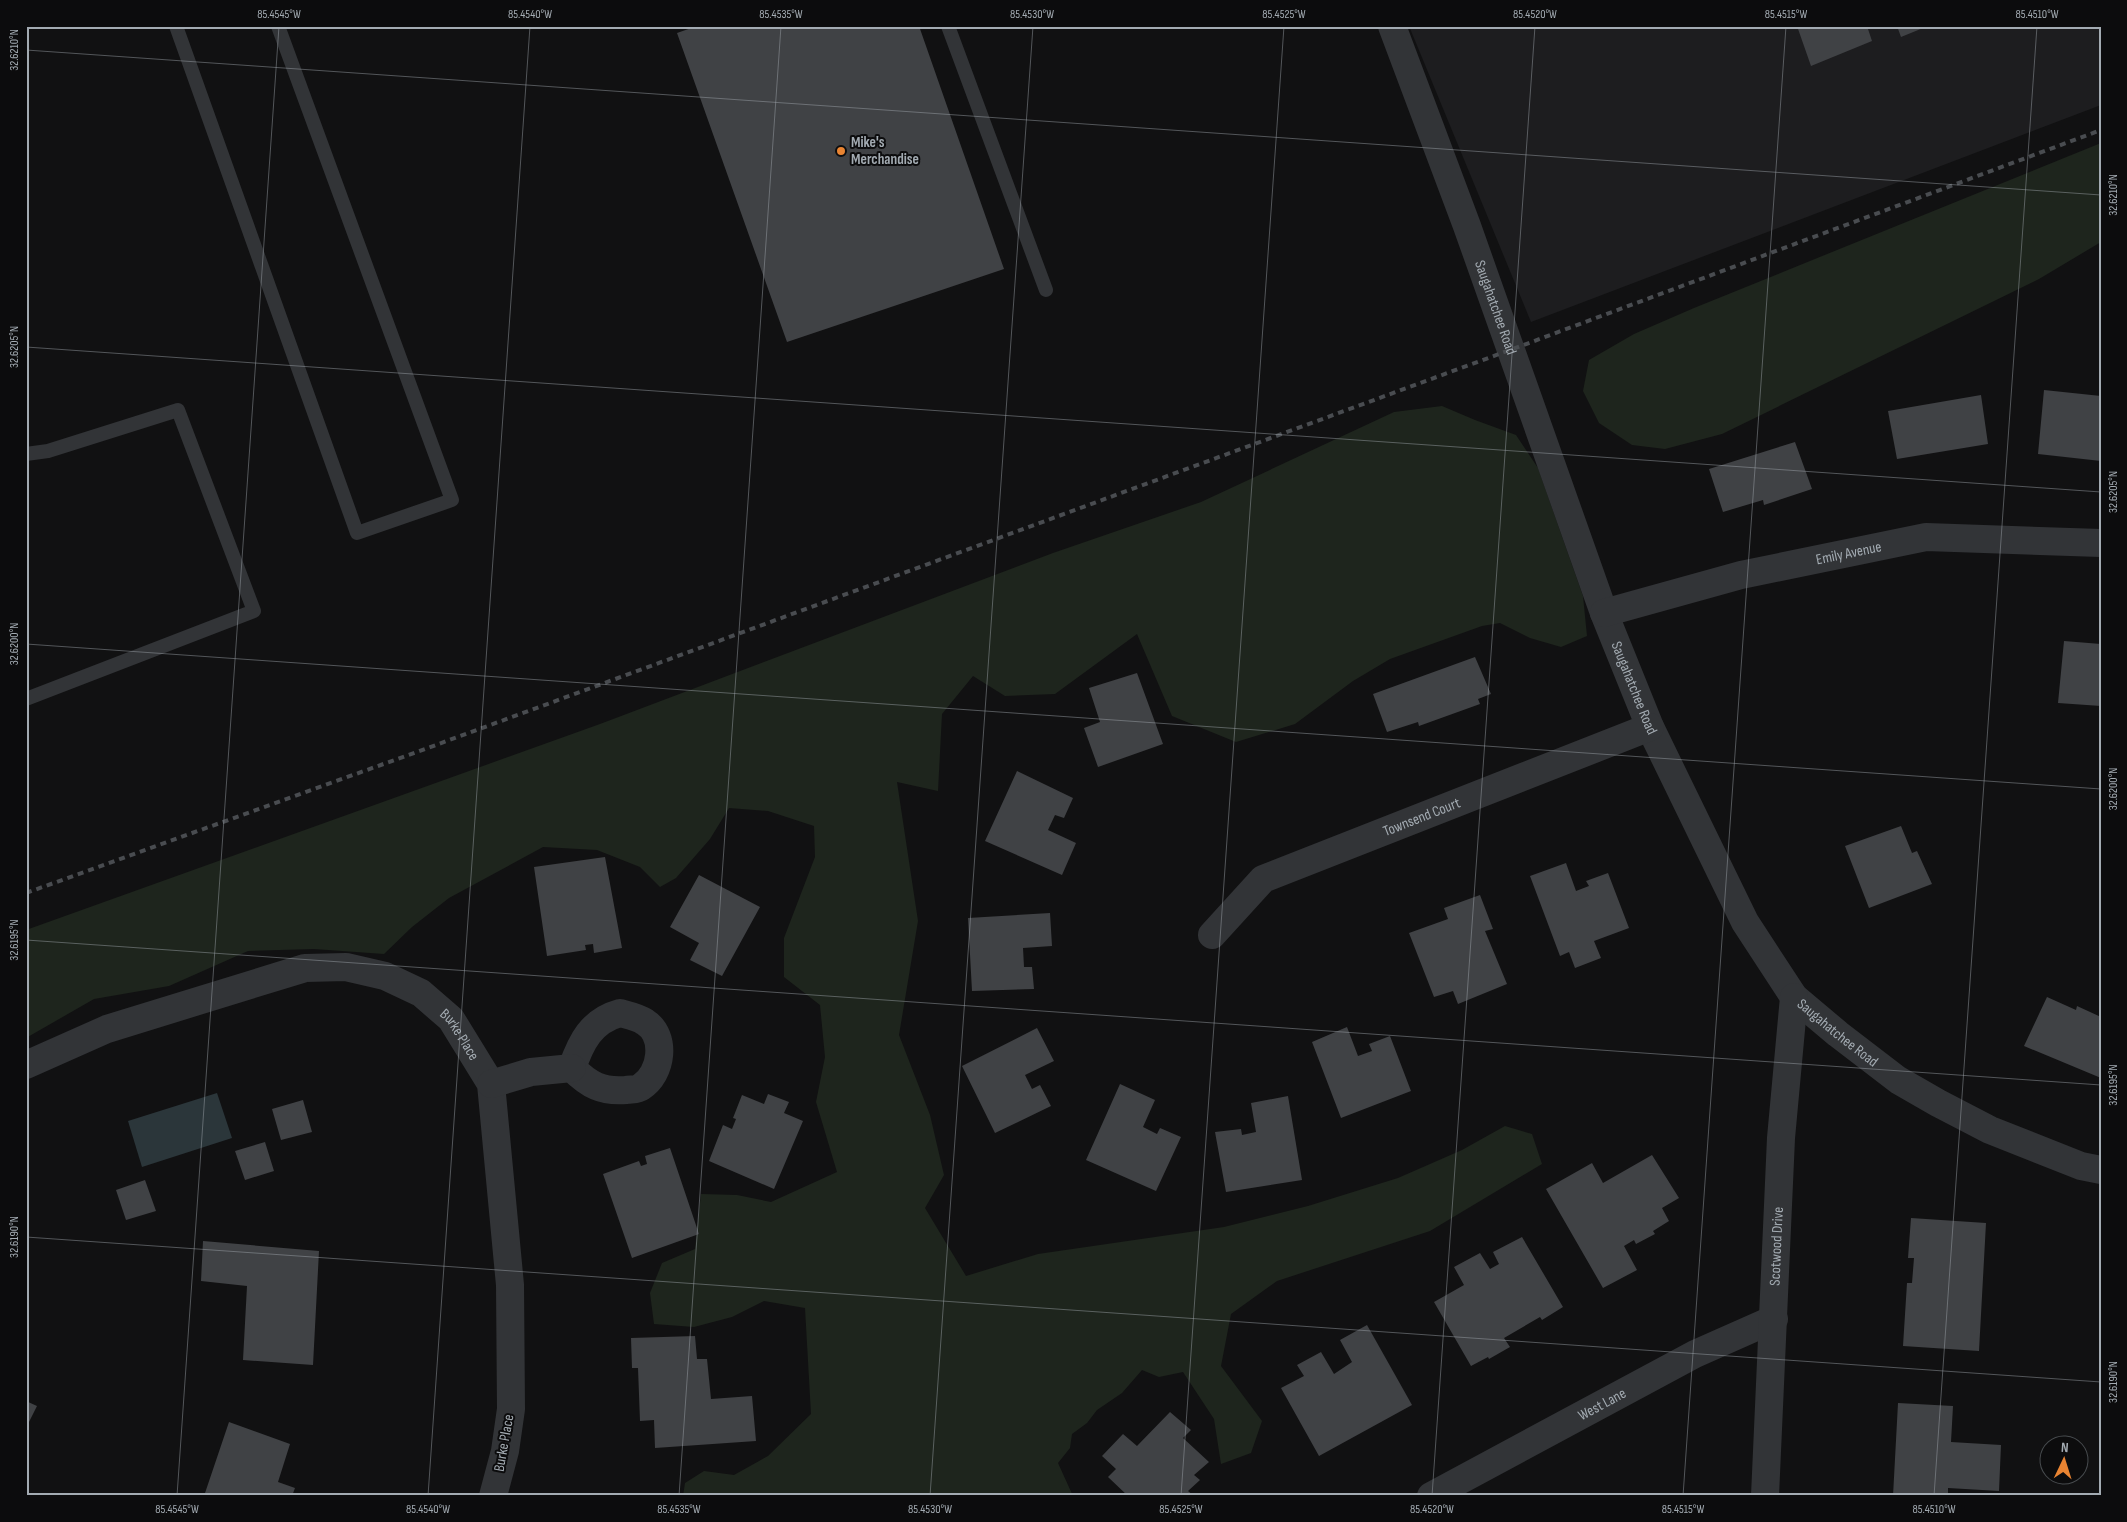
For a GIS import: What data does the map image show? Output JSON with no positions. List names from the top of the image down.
{
  "streets": {
    "street": [
      "Saugahatchee Road",
      "Emily Avenue",
      "Townsend Court",
      "Burke Place",
      "Scotwood Drive",
      "West Lane"
    ]
  },
  "crossings": [
    ["Saugahatchee Road", "Emily Avenue"],
    ["Saugahatchee Road", "Townsend Court"],
    ["Saugahatchee Road", "Scotwood Drive"],
    ["Scotwood Drive", "West Lane"]
  ],
  "places": ["Mike's Merchandise"],
  "north": "top",
  "coordinates": [
    "85.4545°W",
    "85.4540°W",
    "85.4535°W",
    "85.4530°W",
    "85.4525°W",
    "85.4520°W",
    "85.4515°W",
    "85.4510°W",
    "32.6210°N",
    "32.6205°N",
    "32.6200°N",
    "32.6195°N",
    "32.6190°N"
  ]
}
